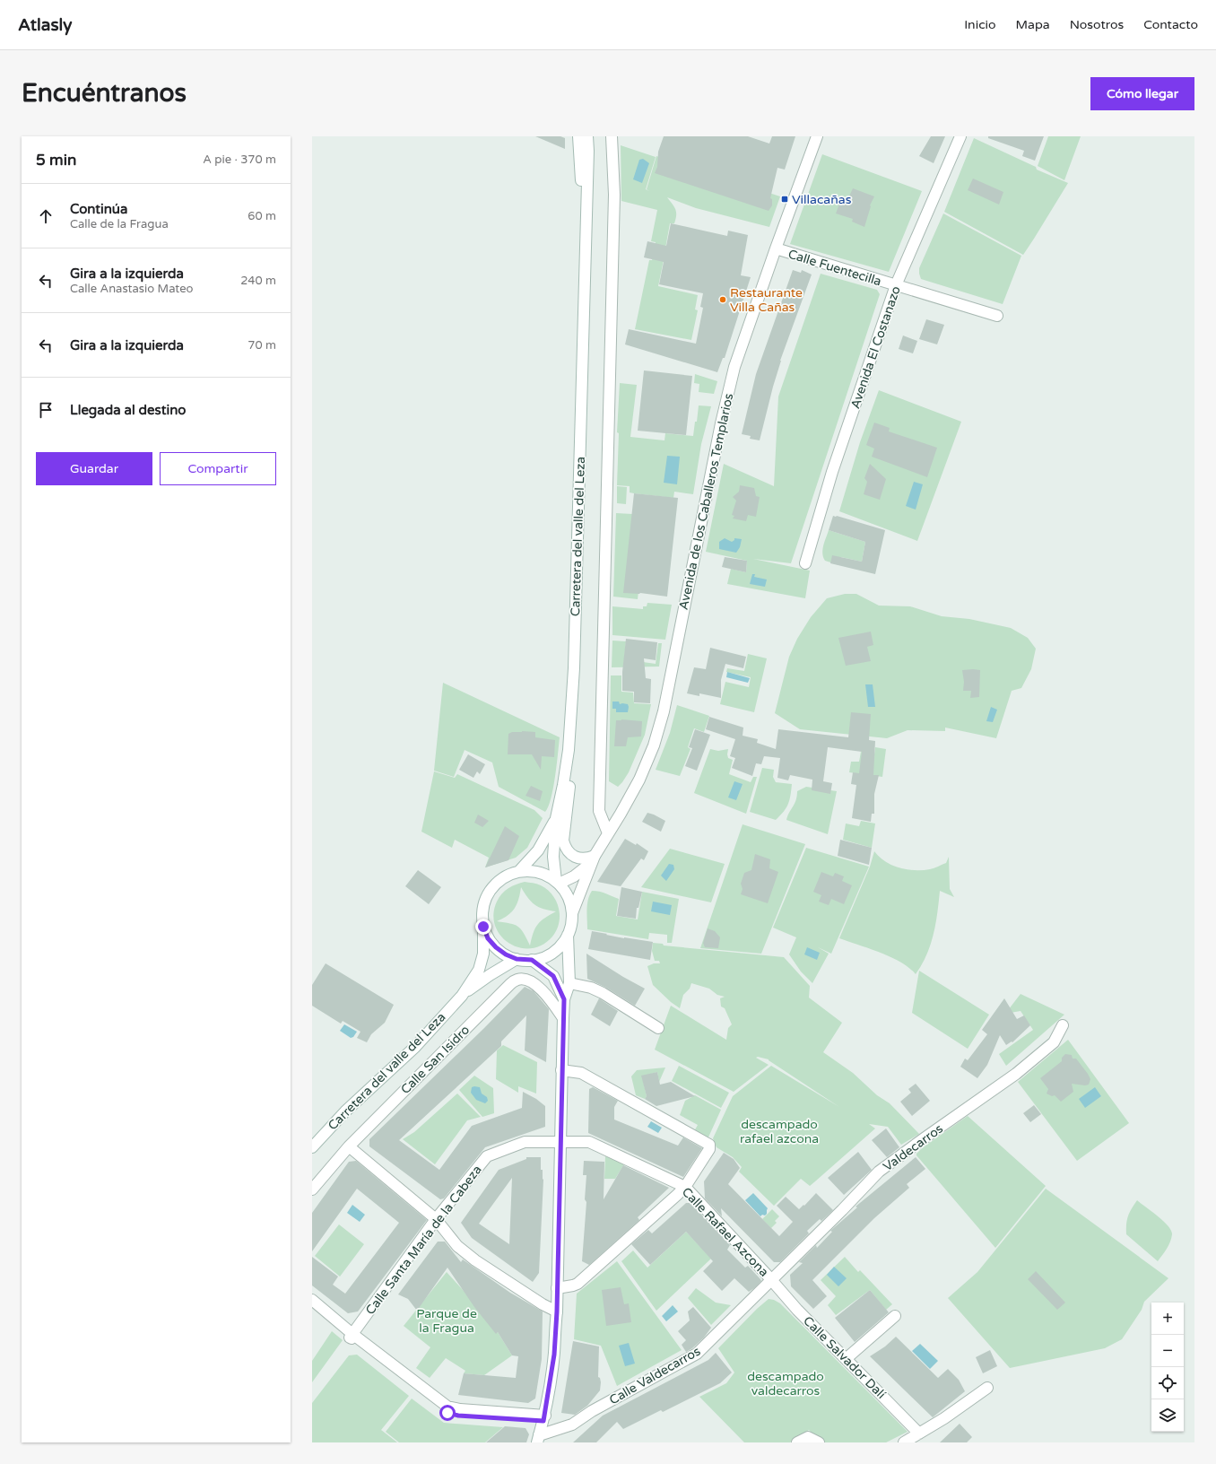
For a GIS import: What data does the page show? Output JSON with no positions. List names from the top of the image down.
{
  "streets": {
    "street": [
      "Calle Fuentecilla",
      "Avenida El Costanazo",
      "Avenida de los Caballeros Templarios",
      "Carretera del valle del Leza",
      "Calle San Isidro",
      "Valdecarros",
      "Calle Rafael Azcona",
      "Calle Santa María de la Cabeza",
      "Calle Salvador Dalí",
      "Calle Valdecarros"
    ]
  },
  "crossings": [
    ["Calle Fuentecilla", "Avenida El Costanazo"],
    ["Calle Fuentecilla", "Avenida de los Caballeros Templarios"],
    ["Valdecarros", "Calle Rafael Azcona"],
    ["Valdecarros", "Calle Salvador Dalí"],
    ["Valdecarros", "Calle Valdecarros"],
    ["Calle Rafael Azcona", "Calle Santa María de la Cabeza"],
    ["Calle Rafael Azcona", "Calle Salvador Dalí"],
    ["Calle Rafael Azcona", "Calle Valdecarros"],
    ["Calle Salvador Dalí", "Calle Valdecarros"]
  ],
  "parks": ["descampado rafael azcona", "Parque de la Fragua", "descampado valdecarros"],
  "places": {
    "transit": ["Villacañas"],
    "other": ["Restaurante Villa Cañas"]
  },
  "page": {
    "header": "Atlasly",
    "nav": [
      "Inicio",
      "Mapa",
      "Nosotros",
      "Contacto"
    ],
    "buttons": [
      "Cómo llegar",
      ["Guardar", "Compartir"]
    ],
    "title": "Encuéntranos",
    "heading": ["5 min", "A pie · 370 m"],
    "list": [
      ["Continúa", "Calle de la Fragua", "60 m"],
      ["Gira a la izquierda", "Calle Anastasio Mateo", "240 m"],
      ["Gira a la izquierda", "70 m"],
      "Llegada al destino"
    ],
    "map_buttons": ["+", "−"]
  }
}
